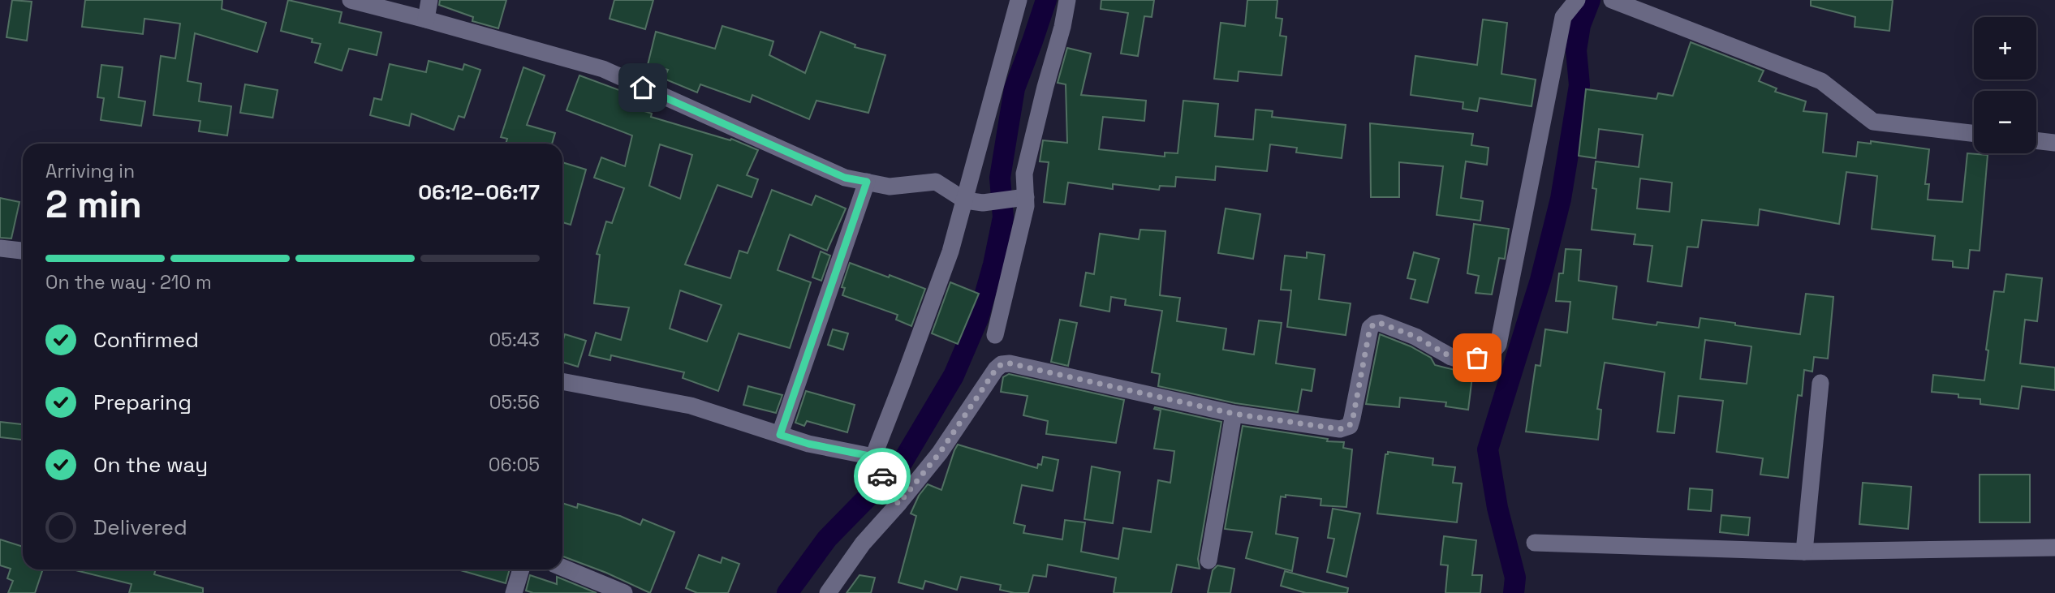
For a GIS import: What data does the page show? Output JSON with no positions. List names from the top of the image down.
{
  "page": {
    "map_buttons": ["+", "−"],
    "heading": ["2 min", "Arriving in", "06:12–06:17"],
    "bar": "On the way · 210 m",
    "list": [
      ["Confirmed", "05:43"],
      ["Preparing", "05:56"],
      ["On the way", "06:05"],
      "Delivered"
    ]
  }
}
